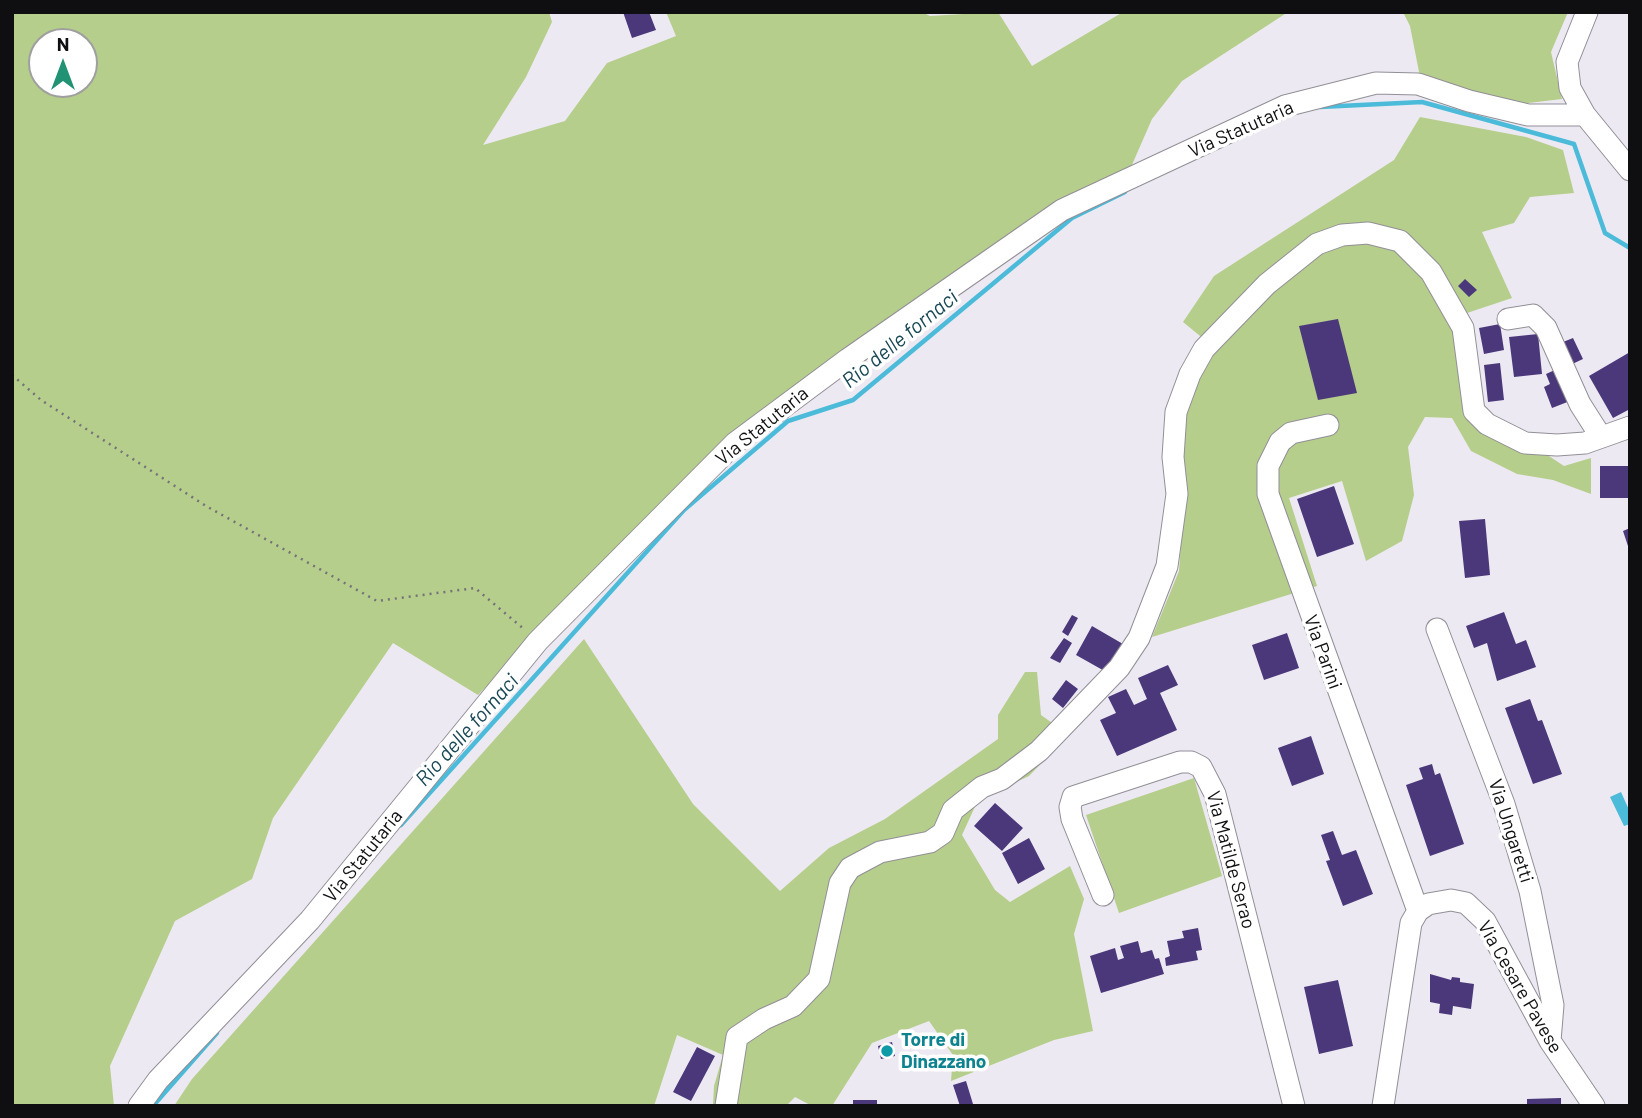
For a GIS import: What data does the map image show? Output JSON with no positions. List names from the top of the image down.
{
  "streets": {
    "street": [
      "Via Statutaria",
      "Via Parini",
      "Via Ungaretti",
      "Via Matilde Serao",
      "Via Cesare Pavese"
    ]
  },
  "crossings": [
    ["Via Parini", "Via Cesare Pavese"],
    ["Via Ungaretti", "Via Cesare Pavese"]
  ],
  "water": ["Rio delle fornaci"],
  "places": ["Torre di Dinazzano"],
  "north": "top"
}
